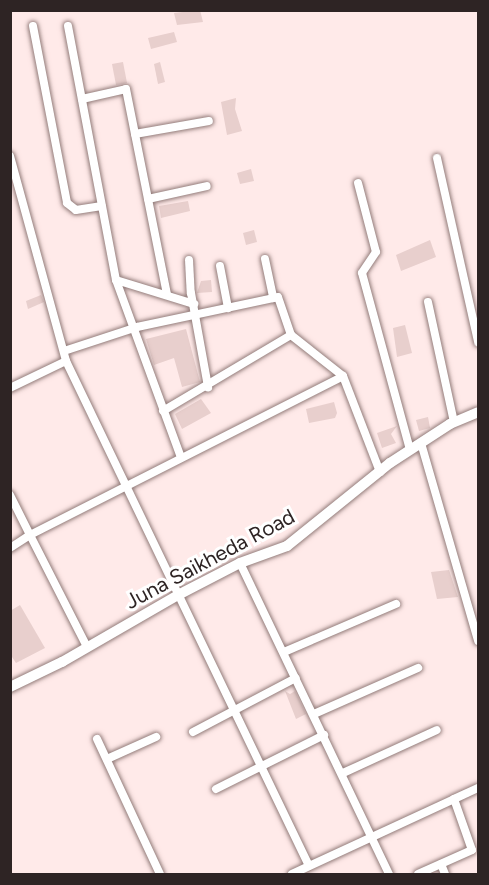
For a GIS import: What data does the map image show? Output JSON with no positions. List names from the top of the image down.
{
  "streets": {
    "main road": ["Juna Saikheda Road"]
  }
}
